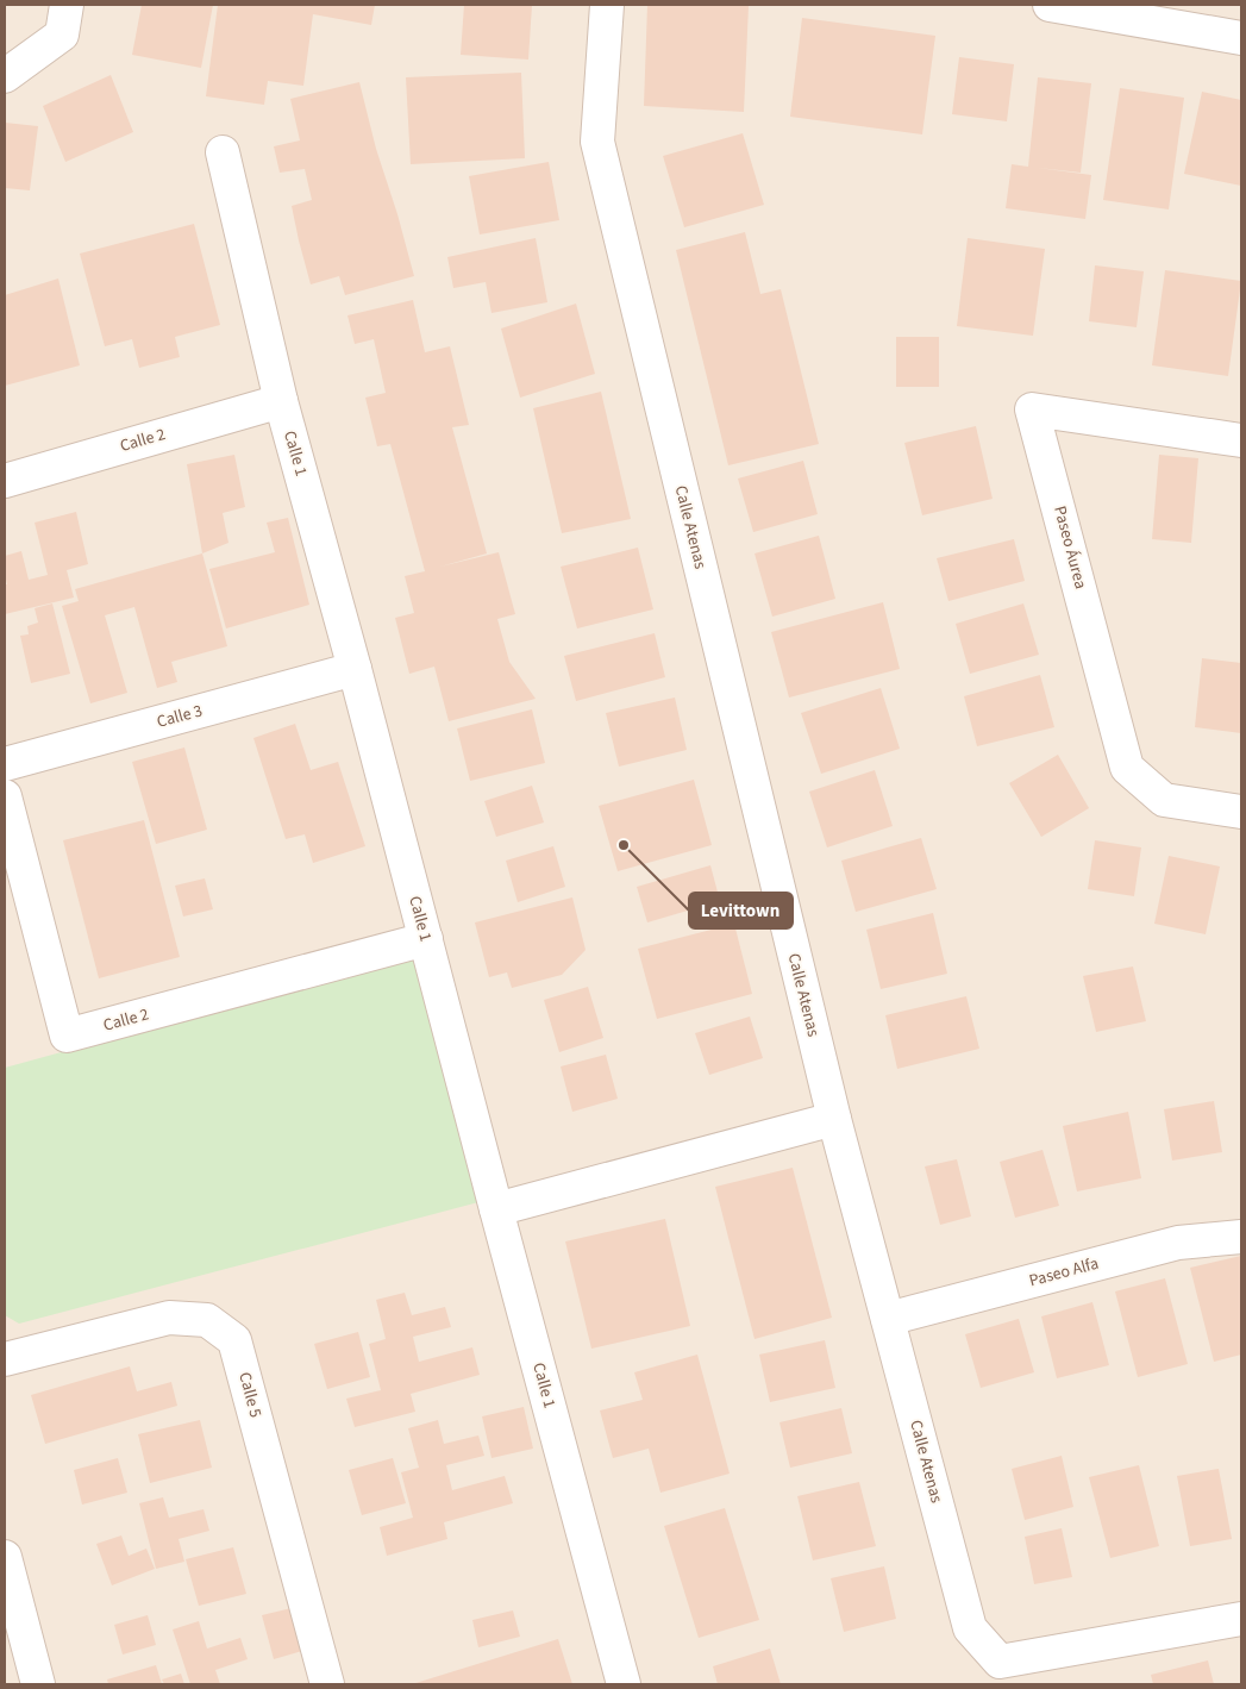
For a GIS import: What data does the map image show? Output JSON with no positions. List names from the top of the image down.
{
  "streets": {
    "street": [
      "Calle 2",
      "Calle 1",
      "Calle Atenas",
      "Paseo Áurea",
      "Calle 3",
      "Paseo Alfa",
      "Calle 5"
    ]
  },
  "crossings": [
    ["Calle 2", "Calle 1"],
    ["Calle 1", "Calle 3"],
    ["Calle Atenas", "Paseo Alfa"]
  ],
  "places": ["Levittown"]
}
